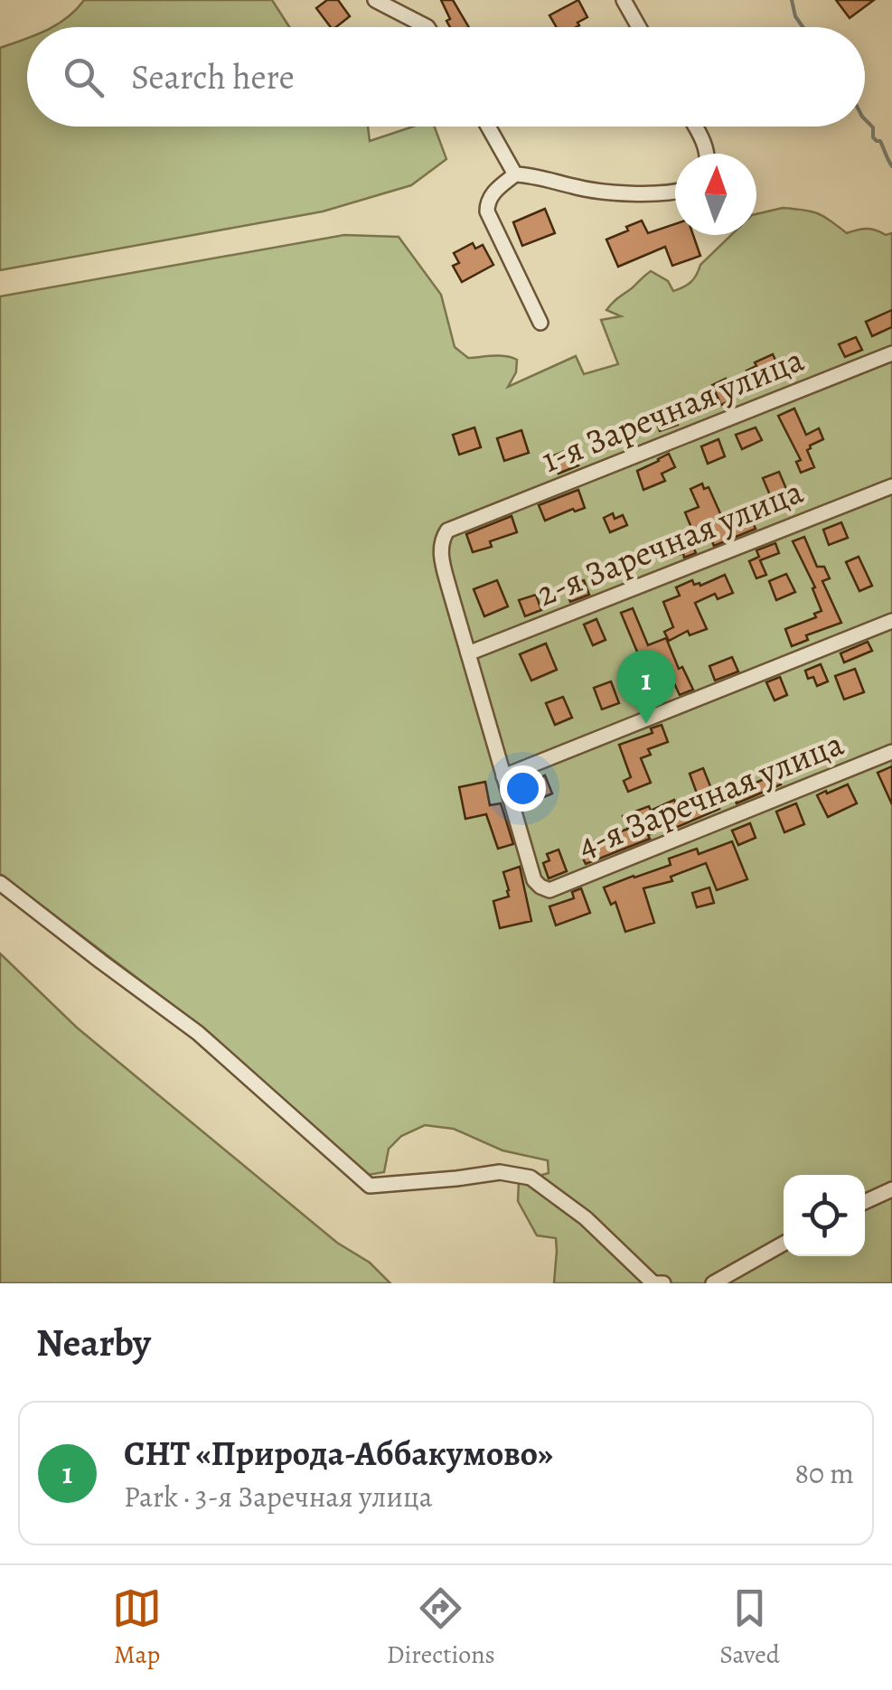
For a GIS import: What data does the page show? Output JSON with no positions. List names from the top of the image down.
{
  "streets": {
    "street": ["1-я Заречная улица", "2-я Заречная улица", "4-я Заречная улица"]
  },
  "crossings": [
    ["1-я Заречная улица", "2-я Заречная улица"]
  ],
  "north": "top",
  "page": {
    "search": "Search here",
    "pins": "1",
    "heading": "Nearby",
    "list": [
      {
        "mark": "1",
        "name": "СНТ «Природа-Аббакумово»",
        "note": "Park · 3-я Заречная улица",
        "value": "80 m"
      }
    ],
    "nav": ["Map", "Directions", "Saved"]
  }
}
